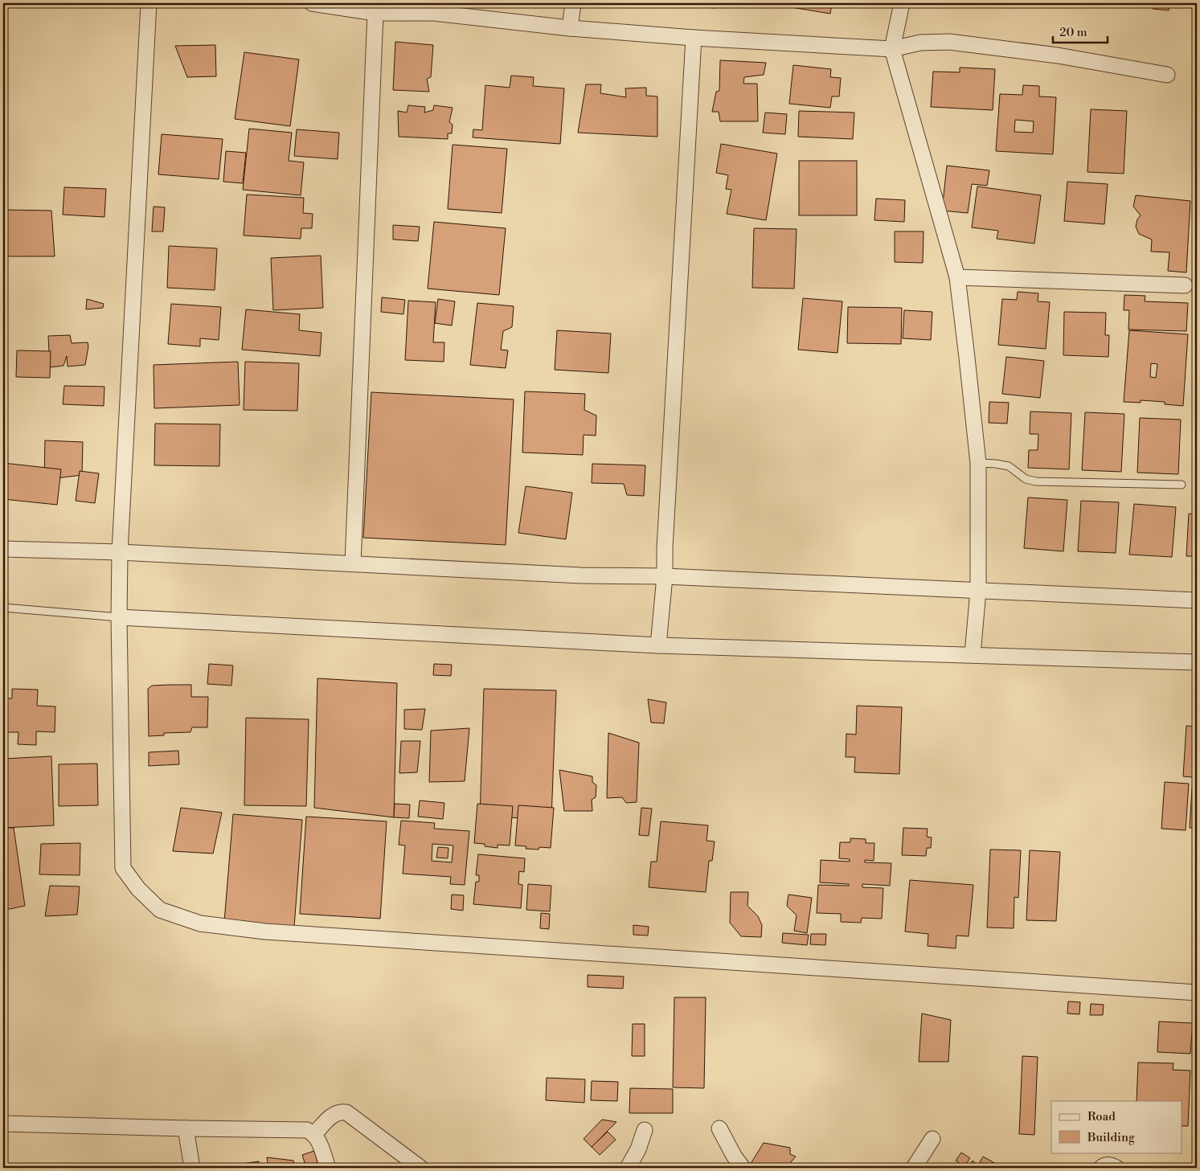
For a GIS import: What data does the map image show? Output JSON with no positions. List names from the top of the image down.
{
  "legend": ["Road", "Building"],
  "scale_bar": "20 m"
}
